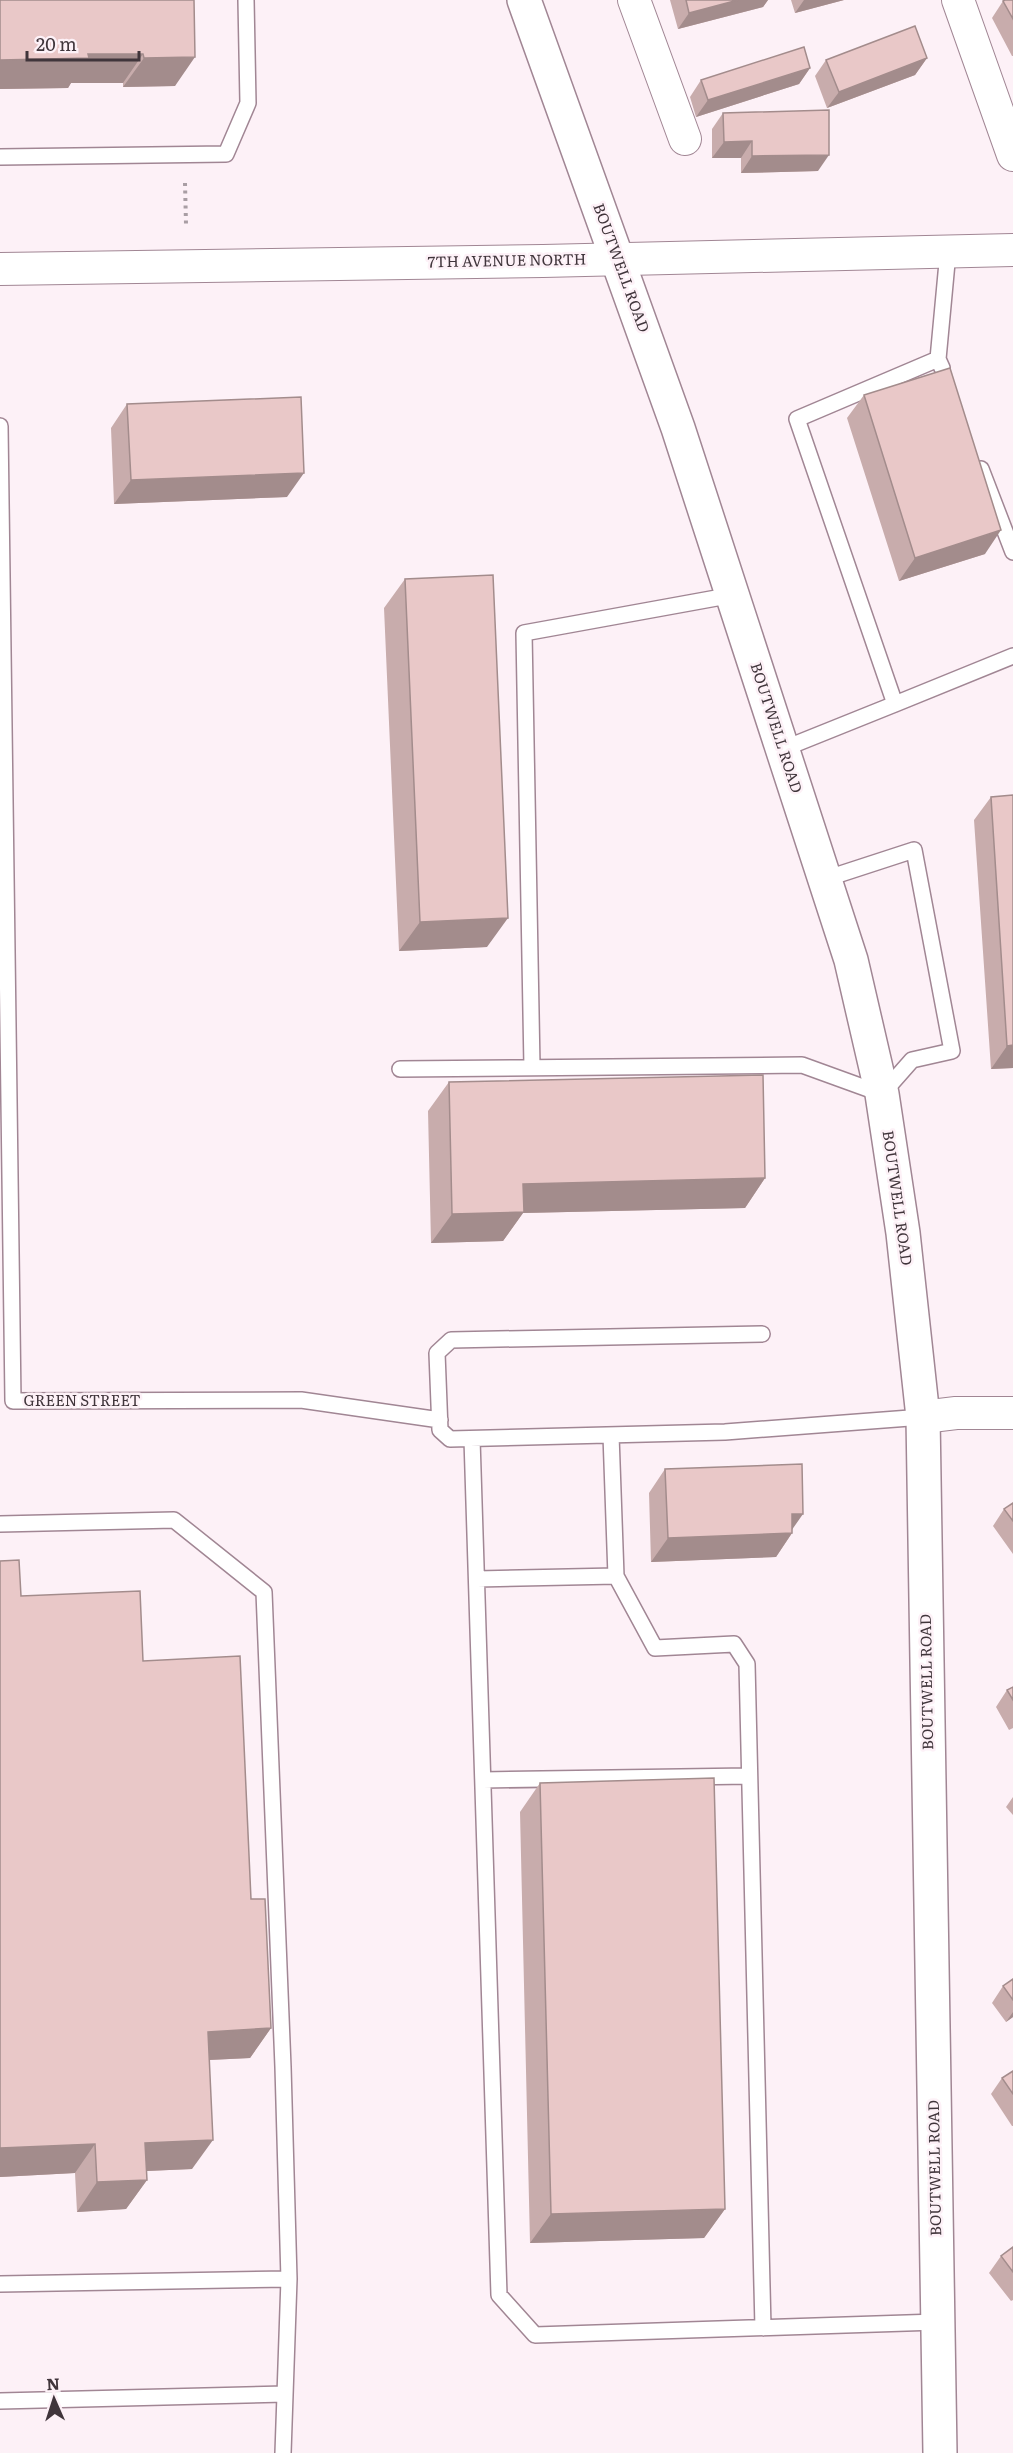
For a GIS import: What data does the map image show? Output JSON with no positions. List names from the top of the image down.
{
  "streets": {
    "street": ["7TH AVENUE NORTH", "BOUTWELL ROAD"],
    "lane": ["GREEN STREET"]
  },
  "crossings": [
    ["7TH AVENUE NORTH", "BOUTWELL ROAD"]
  ],
  "scale_bar": "20 m",
  "north": "top"
}
